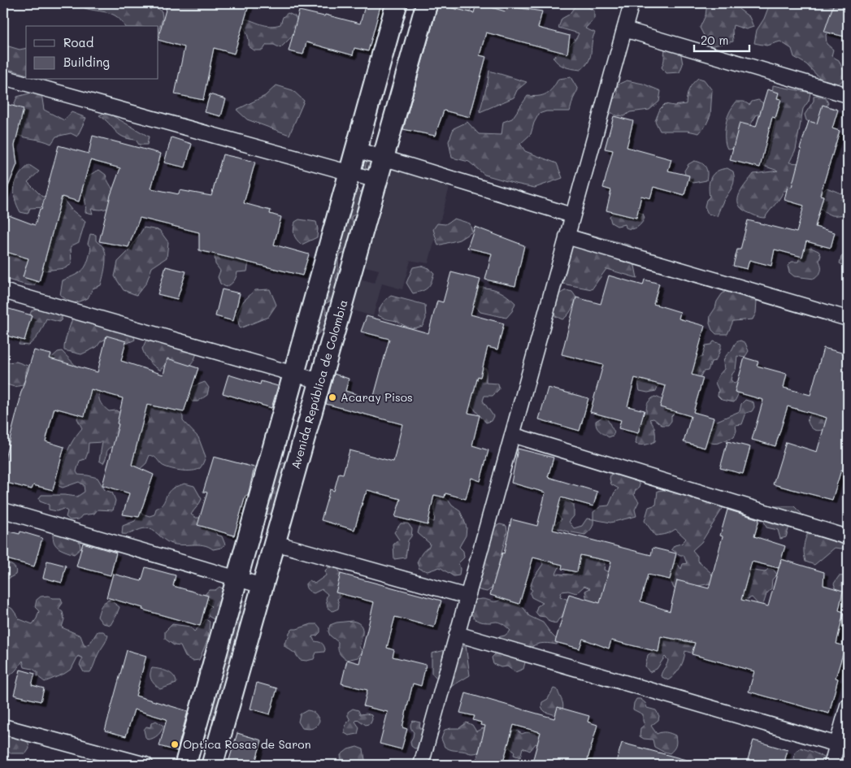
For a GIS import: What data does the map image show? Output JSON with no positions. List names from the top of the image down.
{
  "streets": {
    "street": ["Avenida República de Colombia"]
  },
  "places": ["Acaray Pisos", "Optica Rosas de Saron"],
  "legend": ["Road", "Building"],
  "scale_bar": "20 m"
}
